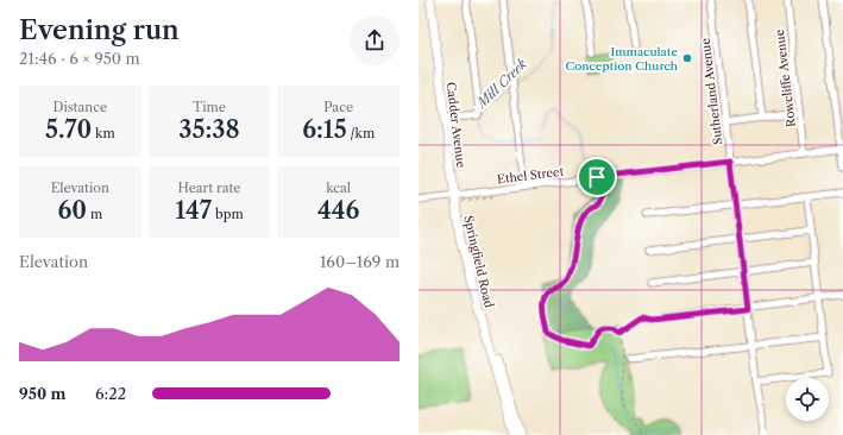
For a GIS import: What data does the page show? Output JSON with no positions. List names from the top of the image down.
{
  "streets": {
    "main road": ["Cadder Avenue", "Springfield Road"],
    "street": ["Rowcliffe Avenue", "Sutherland Avenue", "Ethel Street"]
  },
  "crossings": [
    ["Rowcliffe Avenue", "Ethel Street"],
    ["Sutherland Avenue", "Ethel Street"],
    ["Cadder Avenue", "Ethel Street"],
    ["Cadder Avenue", "Springfield Road"],
    ["Ethel Street", "Springfield Road"]
  ],
  "water": ["Mill Creek"],
  "places": ["Immaculate Conception Church"],
  "page": {
    "heading": ["Evening run", "21:46 · 6 × 950 m"],
    "stats": [
      ["Distance", "5.70 km"],
      ["Time", "35:38"],
      ["Pace", "6:15 /km"],
      ["Elevation", "60 m"],
      ["Heart rate", "147 bpm"],
      ["kcal", "446"]
    ],
    "chart": ["Elevation", "160–169 m"],
    "list": [
      {
        "name": "950 m",
        "note": "6:22"
      }
    ]
  }
}
